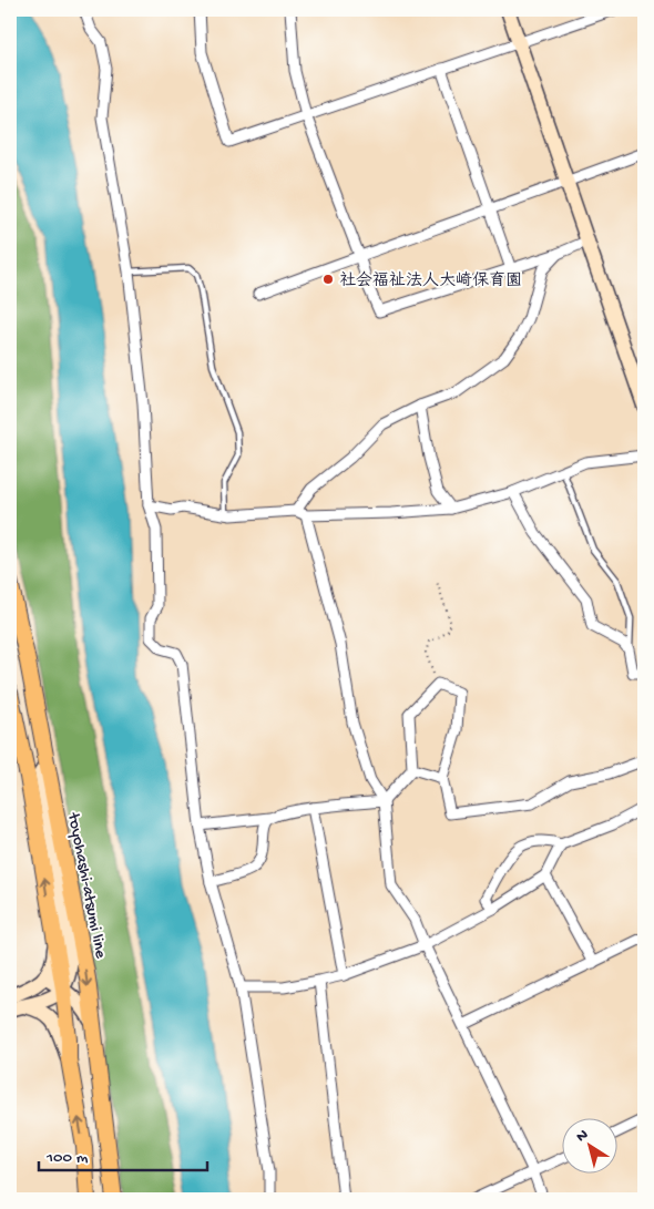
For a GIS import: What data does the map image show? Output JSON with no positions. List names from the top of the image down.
{
  "streets": {
    "main road": ["toyohashi-atsumi line"]
  },
  "places": ["社会福祉法人大崎保育園"],
  "scale_bar": "100 m",
  "north": "top left"
}
